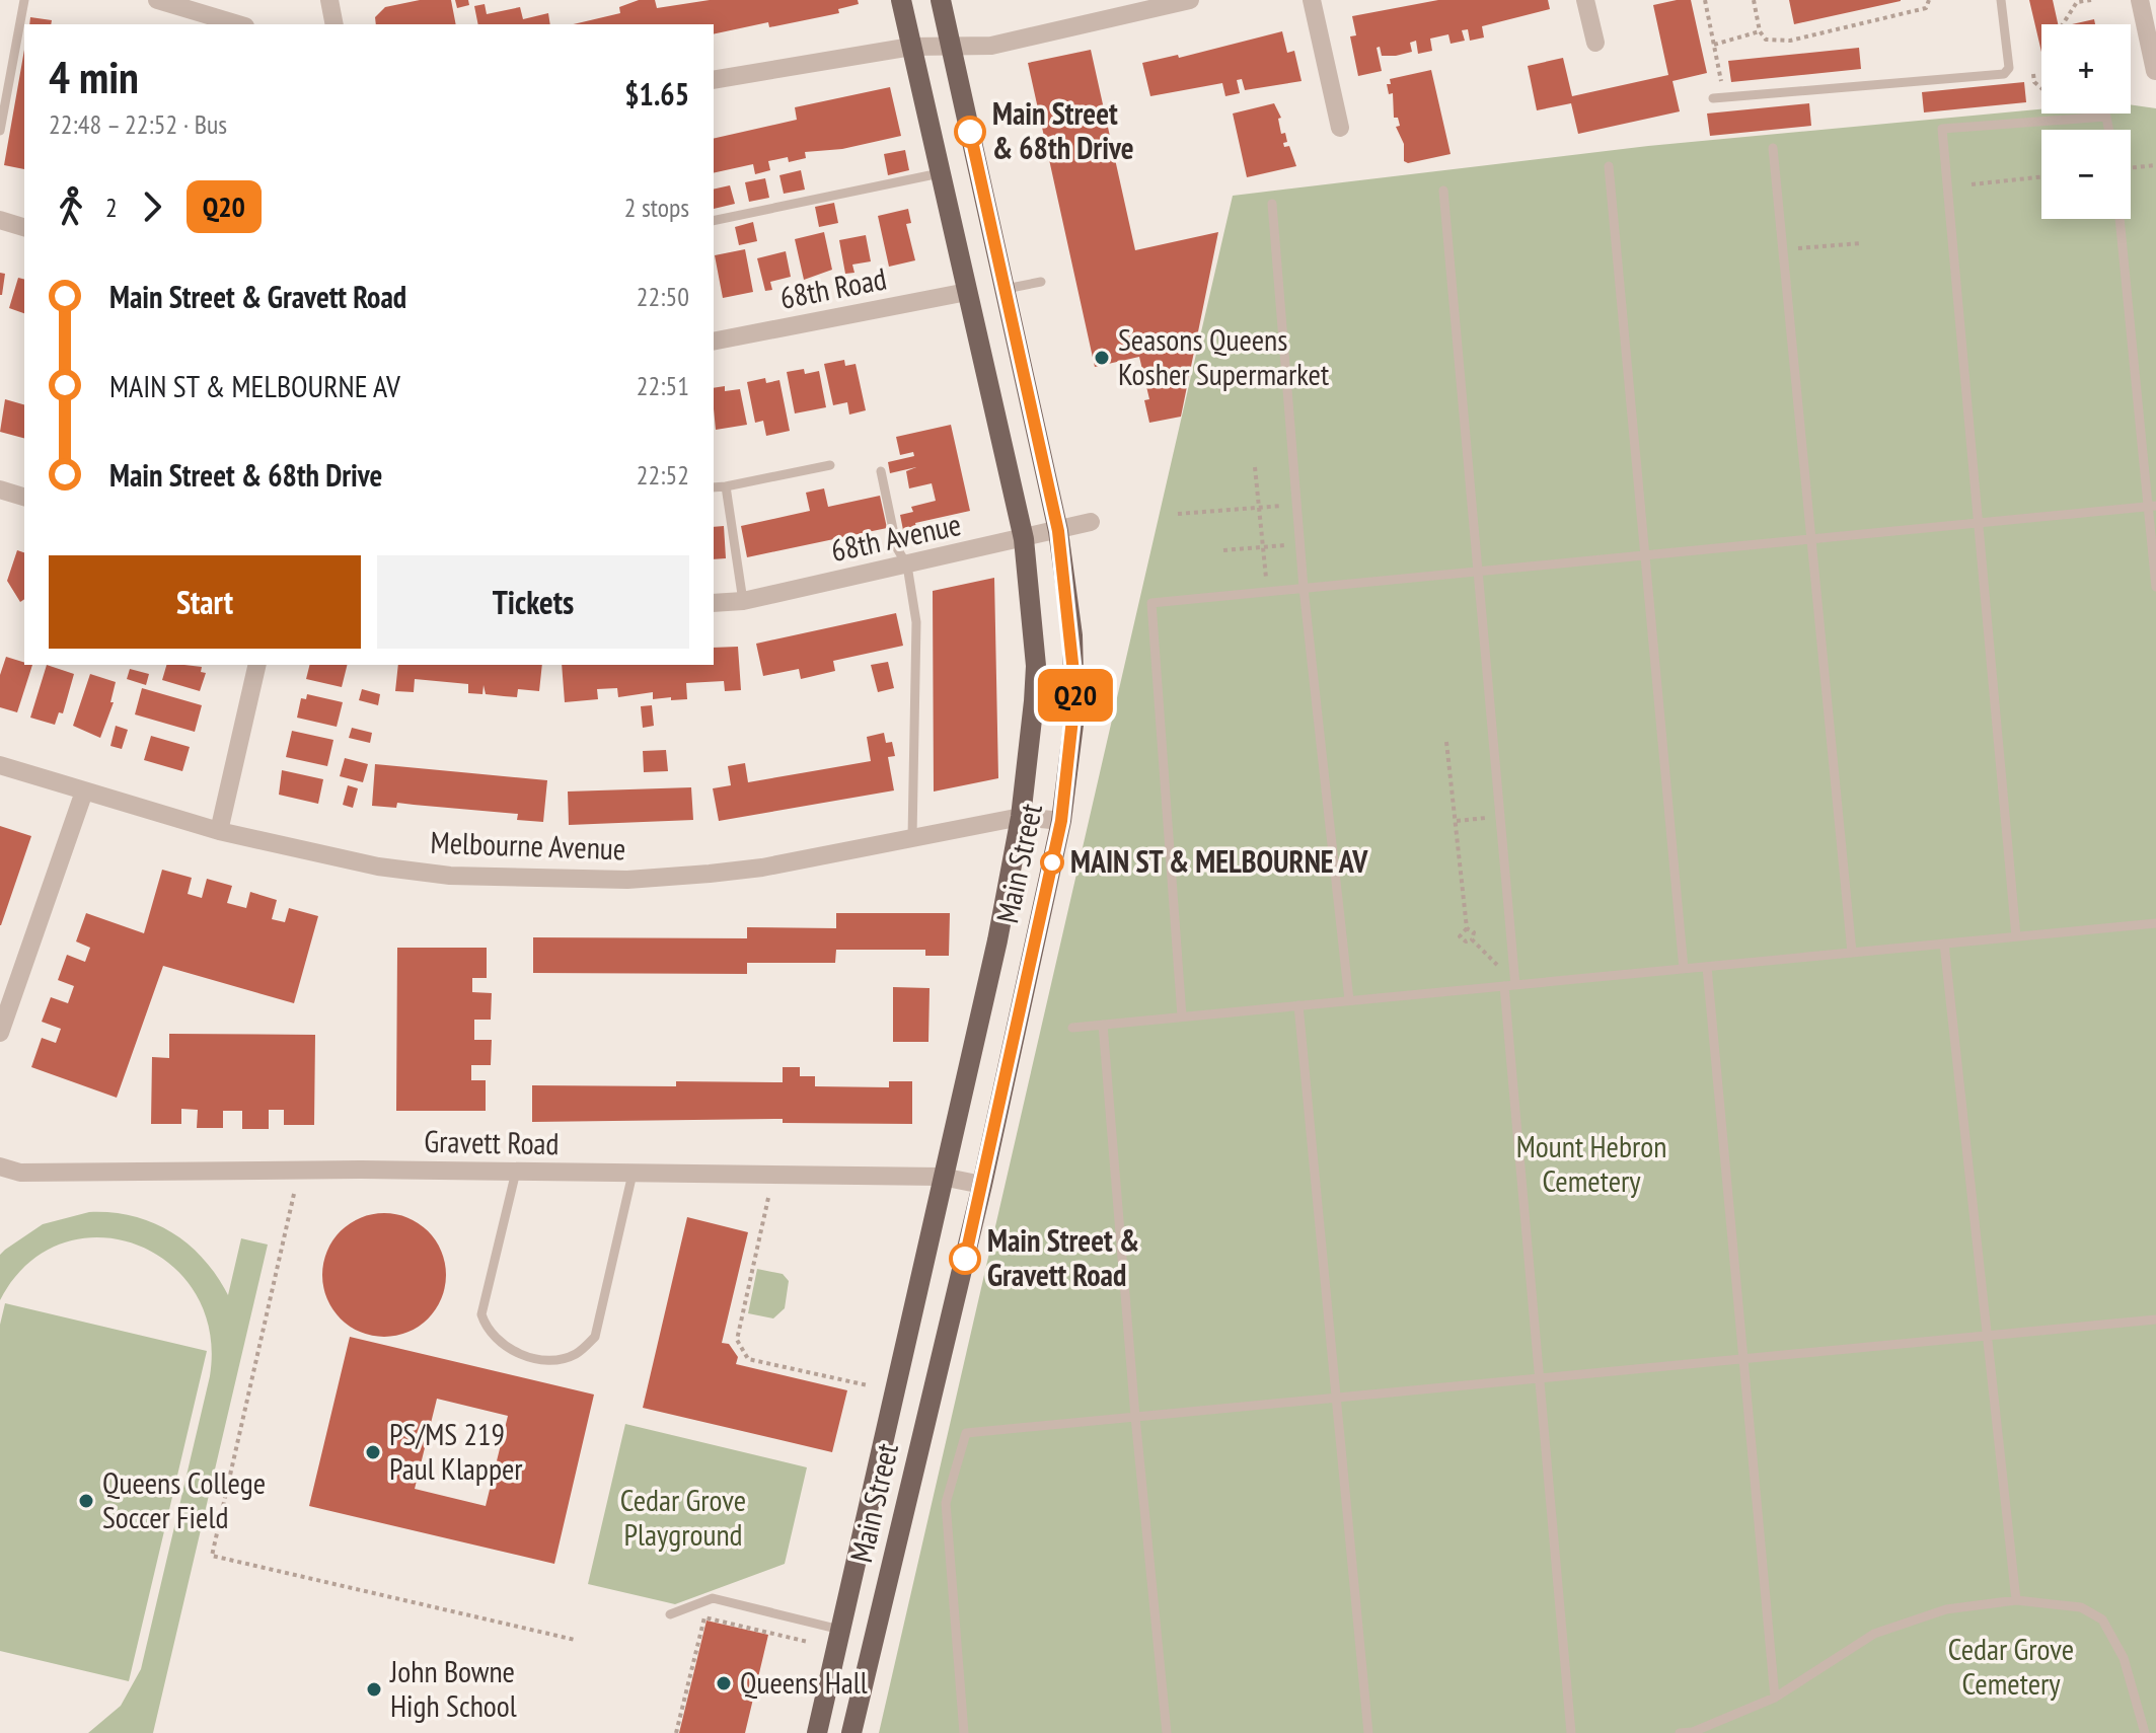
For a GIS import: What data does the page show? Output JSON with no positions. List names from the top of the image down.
{
  "streets": {
    "main road": ["Main Street"],
    "street": [
      "68th Road",
      "68th Avenue",
      "Melbourne Avenue",
      "Gravett Road"
    ]
  },
  "crossings": [
    ["68th Road", "Main Street"],
    ["68th Avenue", "Main Street"],
    ["Melbourne Avenue", "Main Street"],
    ["Main Street", "Gravett Road"]
  ],
  "parks": ["Mount Hebron Cemetery", "Cedar Grove Playground", "Cedar Grove Cemetery"],
  "places": [
    "Main Street & 68th Drive",
    "Seasons Queens Kosher Supermarket",
    "MAIN ST & MELBOURNE AV",
    "Main Street & Gravett Road",
    "PS/MS 219 Paul Klapper",
    "Queens College Soccer Field",
    "Queens Hall",
    "John Bowne High School"
  ],
  "lines": ["bus line Q20"],
  "page": {
    "on_map": "Q20",
    "map_buttons": ["+", "−"],
    "heading": ["4 min", "22:48 – 22:52 · Bus", "$1.65"],
    "legs": ["2", "Q20", "2 stops"],
    "list": [
      {
        "name": "Main Street & Gravett Road",
        "value": "22:50"
      },
      {
        "name": "MAIN ST & MELBOURNE AV",
        "value": "22:51"
      },
      {
        "name": "Main Street & 68th Drive",
        "value": "22:52"
      }
    ],
    "buttons": ["Start", "Tickets"]
  }
}
